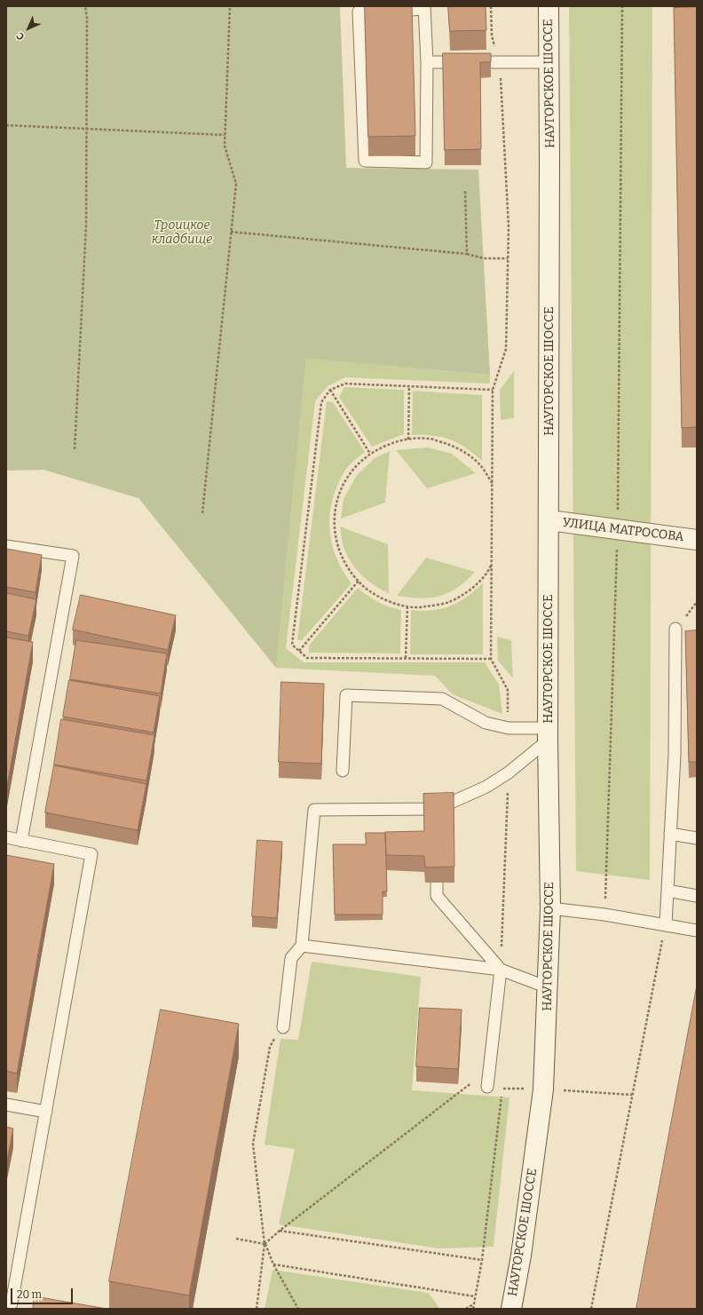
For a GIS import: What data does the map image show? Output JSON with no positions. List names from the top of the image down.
{
  "streets": {
    "main road": ["НАУГОРСКОЕ ШОССЕ", "УЛИЦА МАТРОСОВА"]
  },
  "crossings": [
    ["НАУГОРСКОЕ ШОССЕ", "УЛИЦА МАТРОСОВА"]
  ],
  "parks": ["Троицкое кладбище"],
  "scale_bar": "20 m",
  "north": "bottom left"
}
